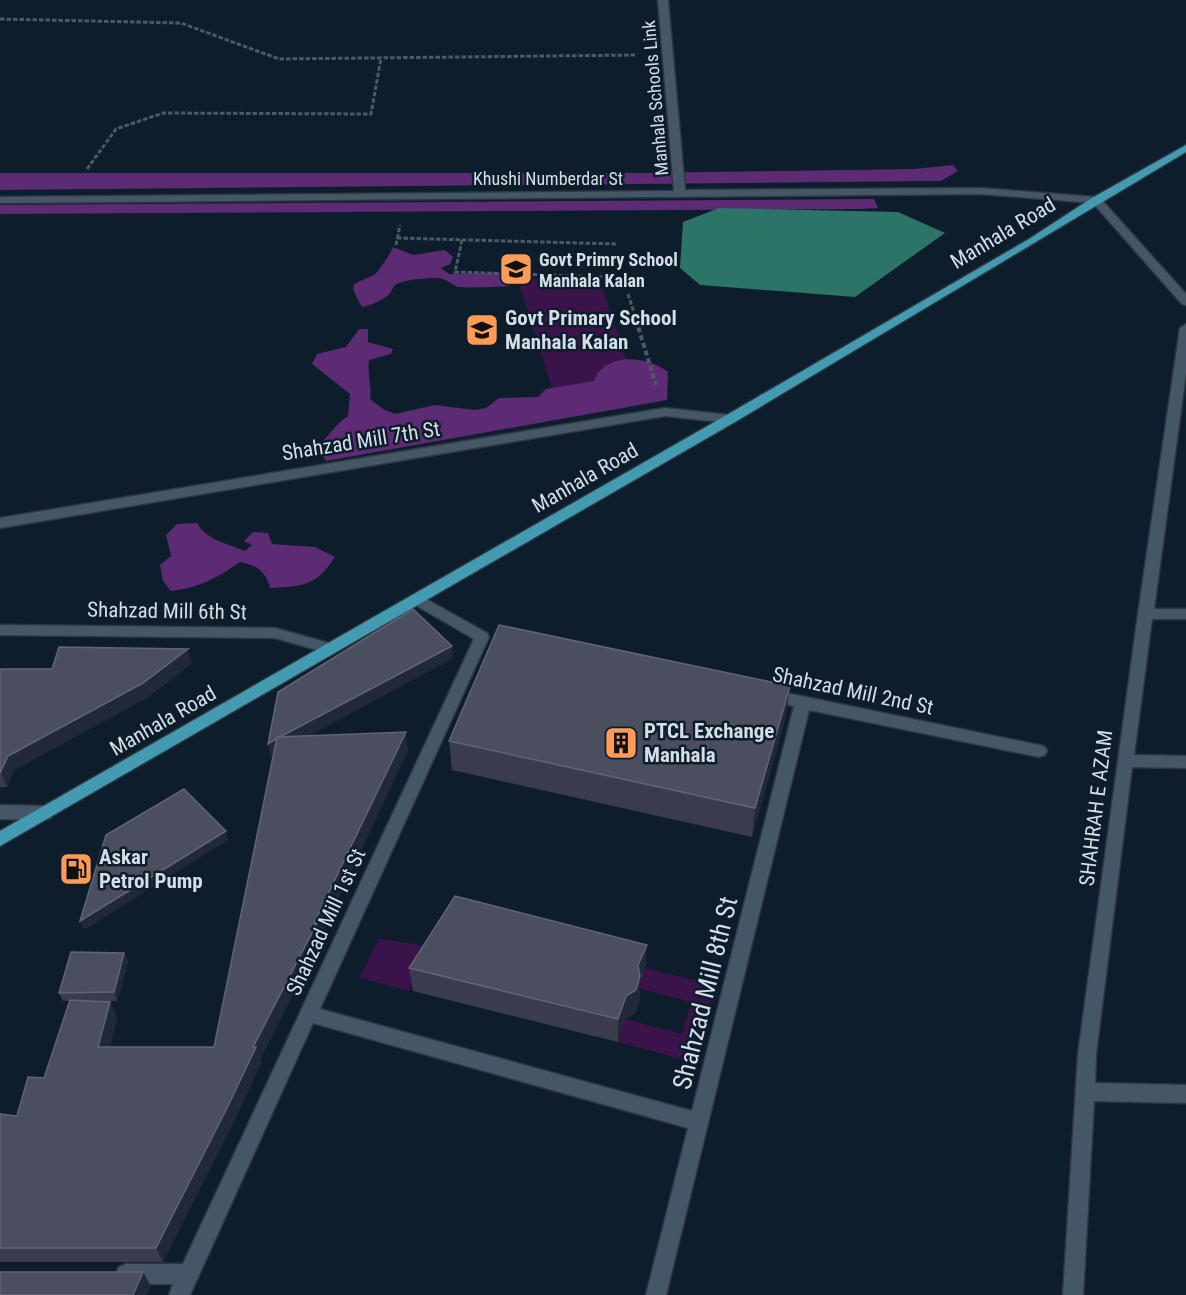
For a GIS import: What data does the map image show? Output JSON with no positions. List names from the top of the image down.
{
  "streets": {
    "main road": ["Manhala Road"],
    "street": [
      "Manhala Schools Link",
      "Khushi Numberdar St",
      "Shahzad Mill 7th St",
      "Shahzad Mill 6th St",
      "Shahzad Mill 2nd St",
      "SHAHRAH E AZAM",
      "Shahzad Mill 1st St",
      "Shahzad Mill 8th St"
    ]
  },
  "crossings": [
    ["Manhala Schools Link", "Khushi Numberdar St"],
    ["Khushi Numberdar St", "Manhala Road"],
    ["Manhala Road", "Shahzad Mill 7th St"],
    ["Manhala Road", "Shahzad Mill 6th St"],
    ["Manhala Road", "Shahzad Mill 1st St"],
    ["Shahzad Mill 2nd St", "Shahzad Mill 8th St"]
  ],
  "places": {
    "school or university": ["Govt Primry School Manhala Kalan", "Govt Primary School Manhala Kalan"],
    "building": ["PTCL Exchange Manhala"],
    "fuel station": ["Askar Petrol Pump"]
  }
}
